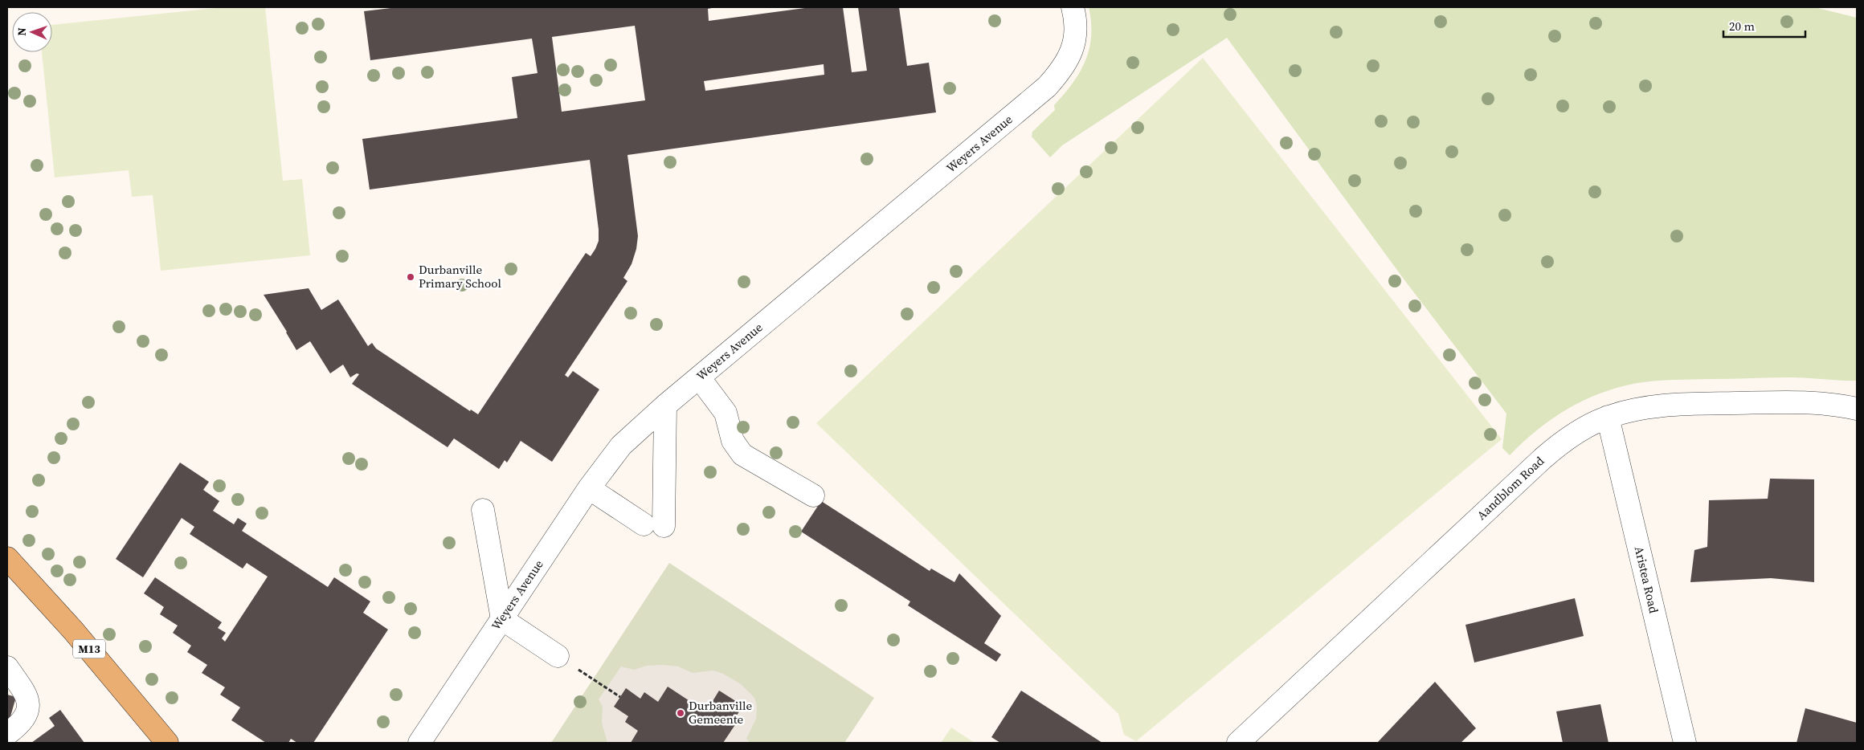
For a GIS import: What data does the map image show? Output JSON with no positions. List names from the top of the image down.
{
  "streets": {
    "main road": ["M13"],
    "street": ["Weyers Avenue", "Aandblom Road", "Aristea Road"]
  },
  "crossings": [
    ["Aandblom Road", "Aristea Road"]
  ],
  "places": ["Durbanville Primary School", "Durbanville Gemeente"],
  "scale_bar": "20 m",
  "north": "left"
}
